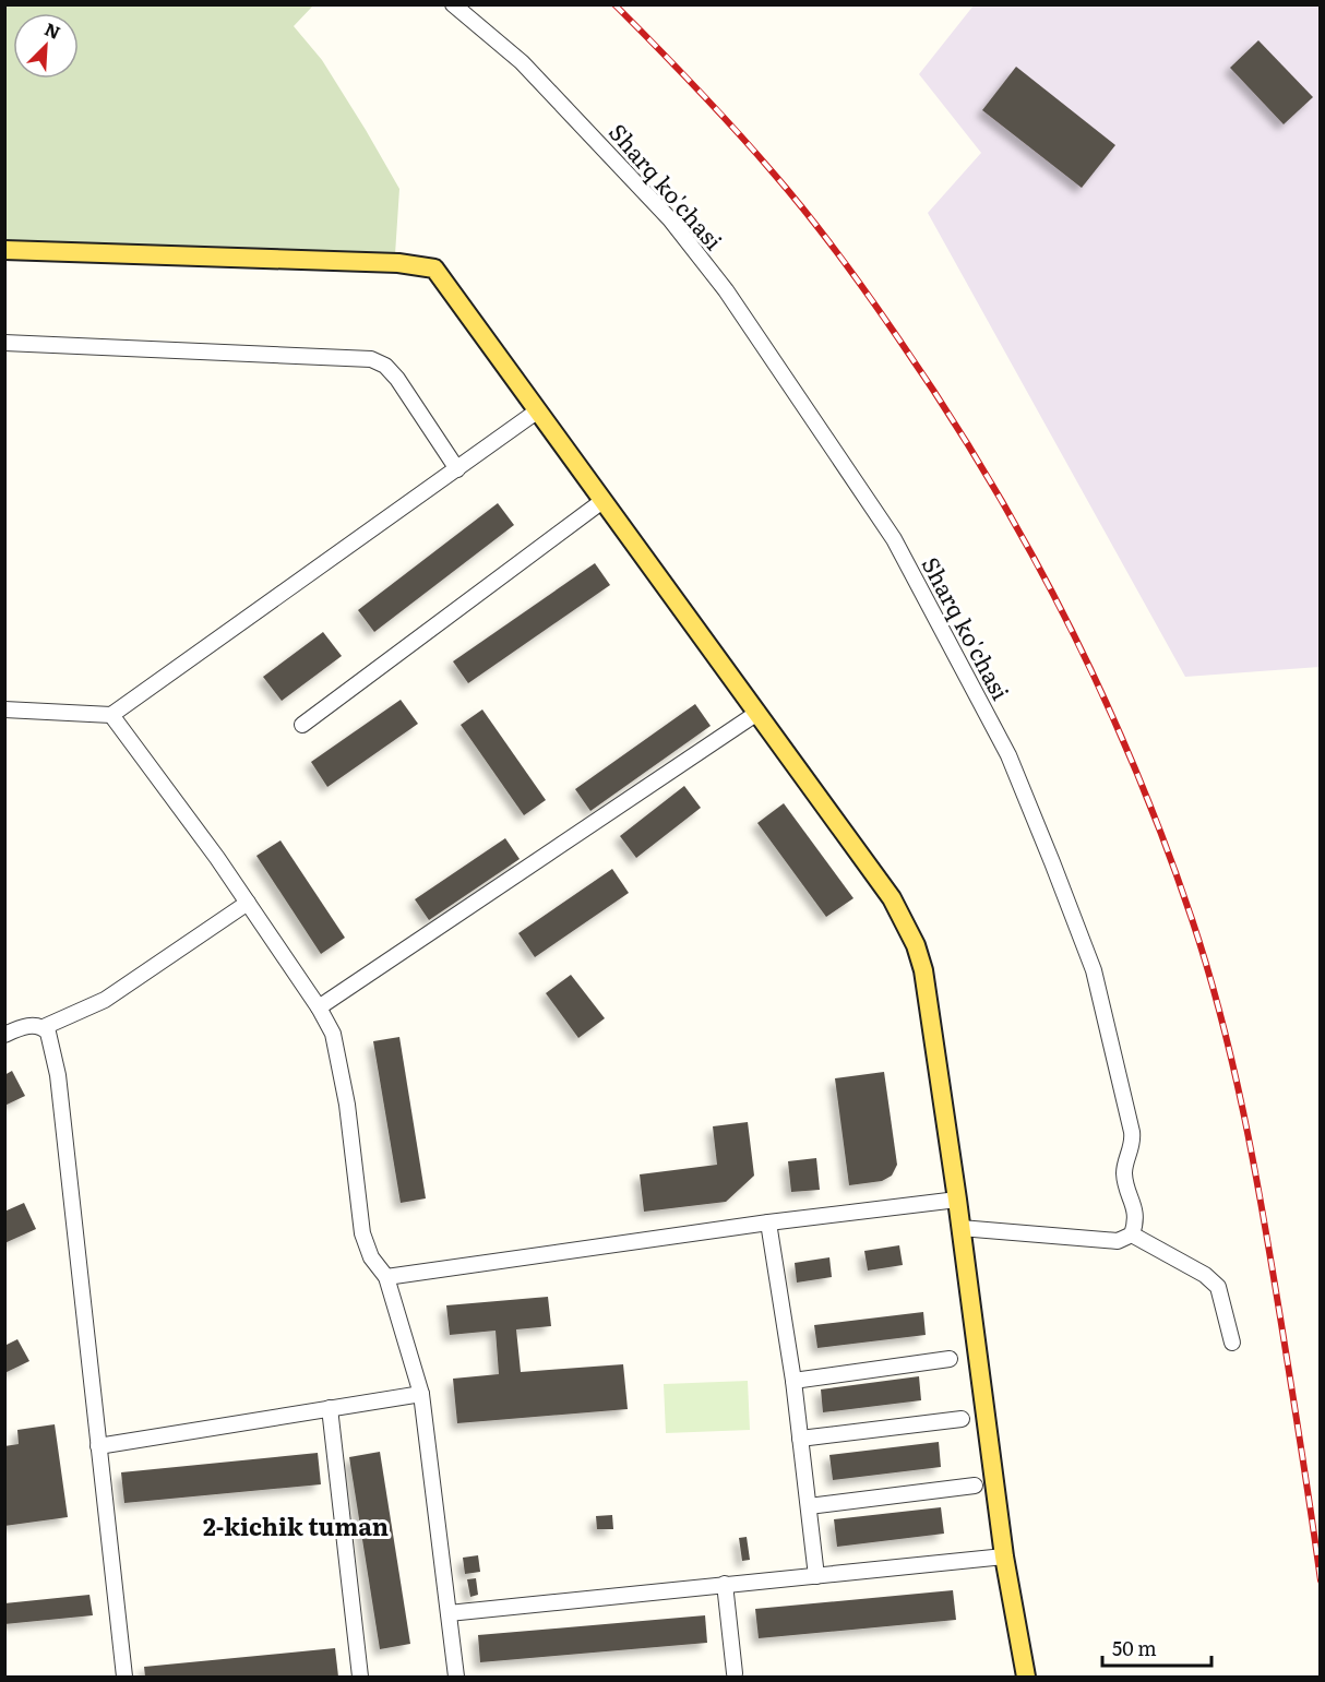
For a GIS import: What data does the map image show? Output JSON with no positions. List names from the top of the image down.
{
  "streets": {
    "street": ["Sharq ko'chasi"]
  },
  "districts": ["2-kichik tuman"],
  "scale_bar": "50 m",
  "north": "top right"
}
